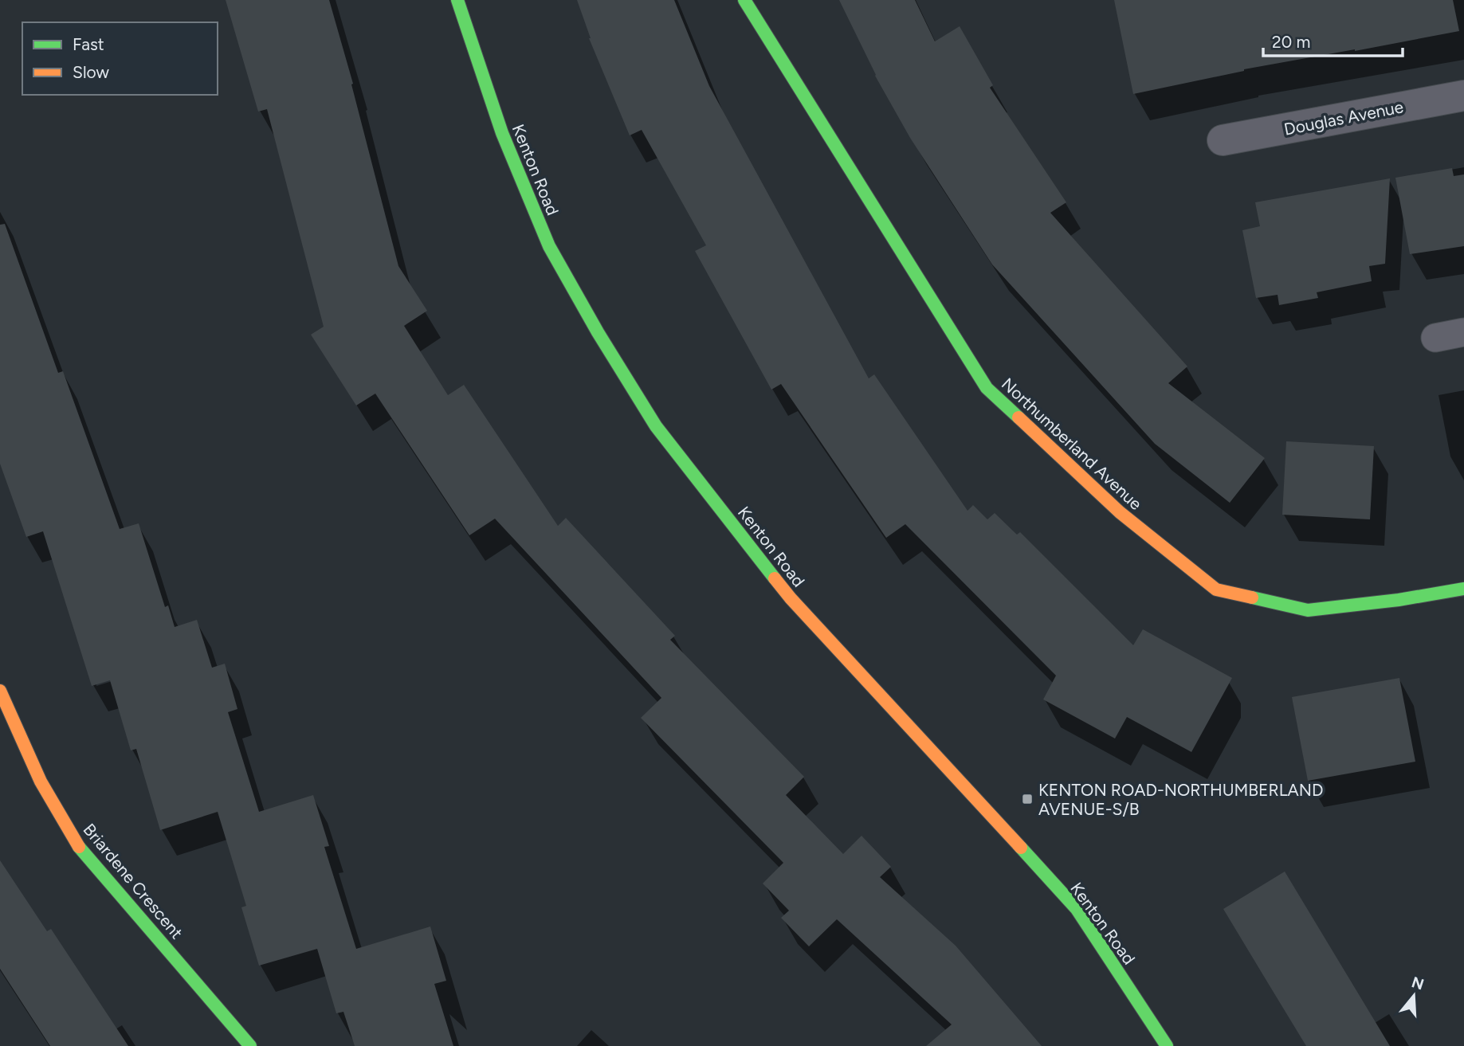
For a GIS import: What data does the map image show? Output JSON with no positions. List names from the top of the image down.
{
  "streets": {
    "street": [
      "Douglas Avenue",
      "Kenton Road",
      "Northumberland Avenue",
      "Briardene Crescent"
    ]
  },
  "places": {
    "transit": ["KENTON ROAD-NORTHUMBERLAND AVENUE-S/B"]
  },
  "legend": ["Fast", "Slow"],
  "scale_bar": "20 m",
  "north": "top"
}
